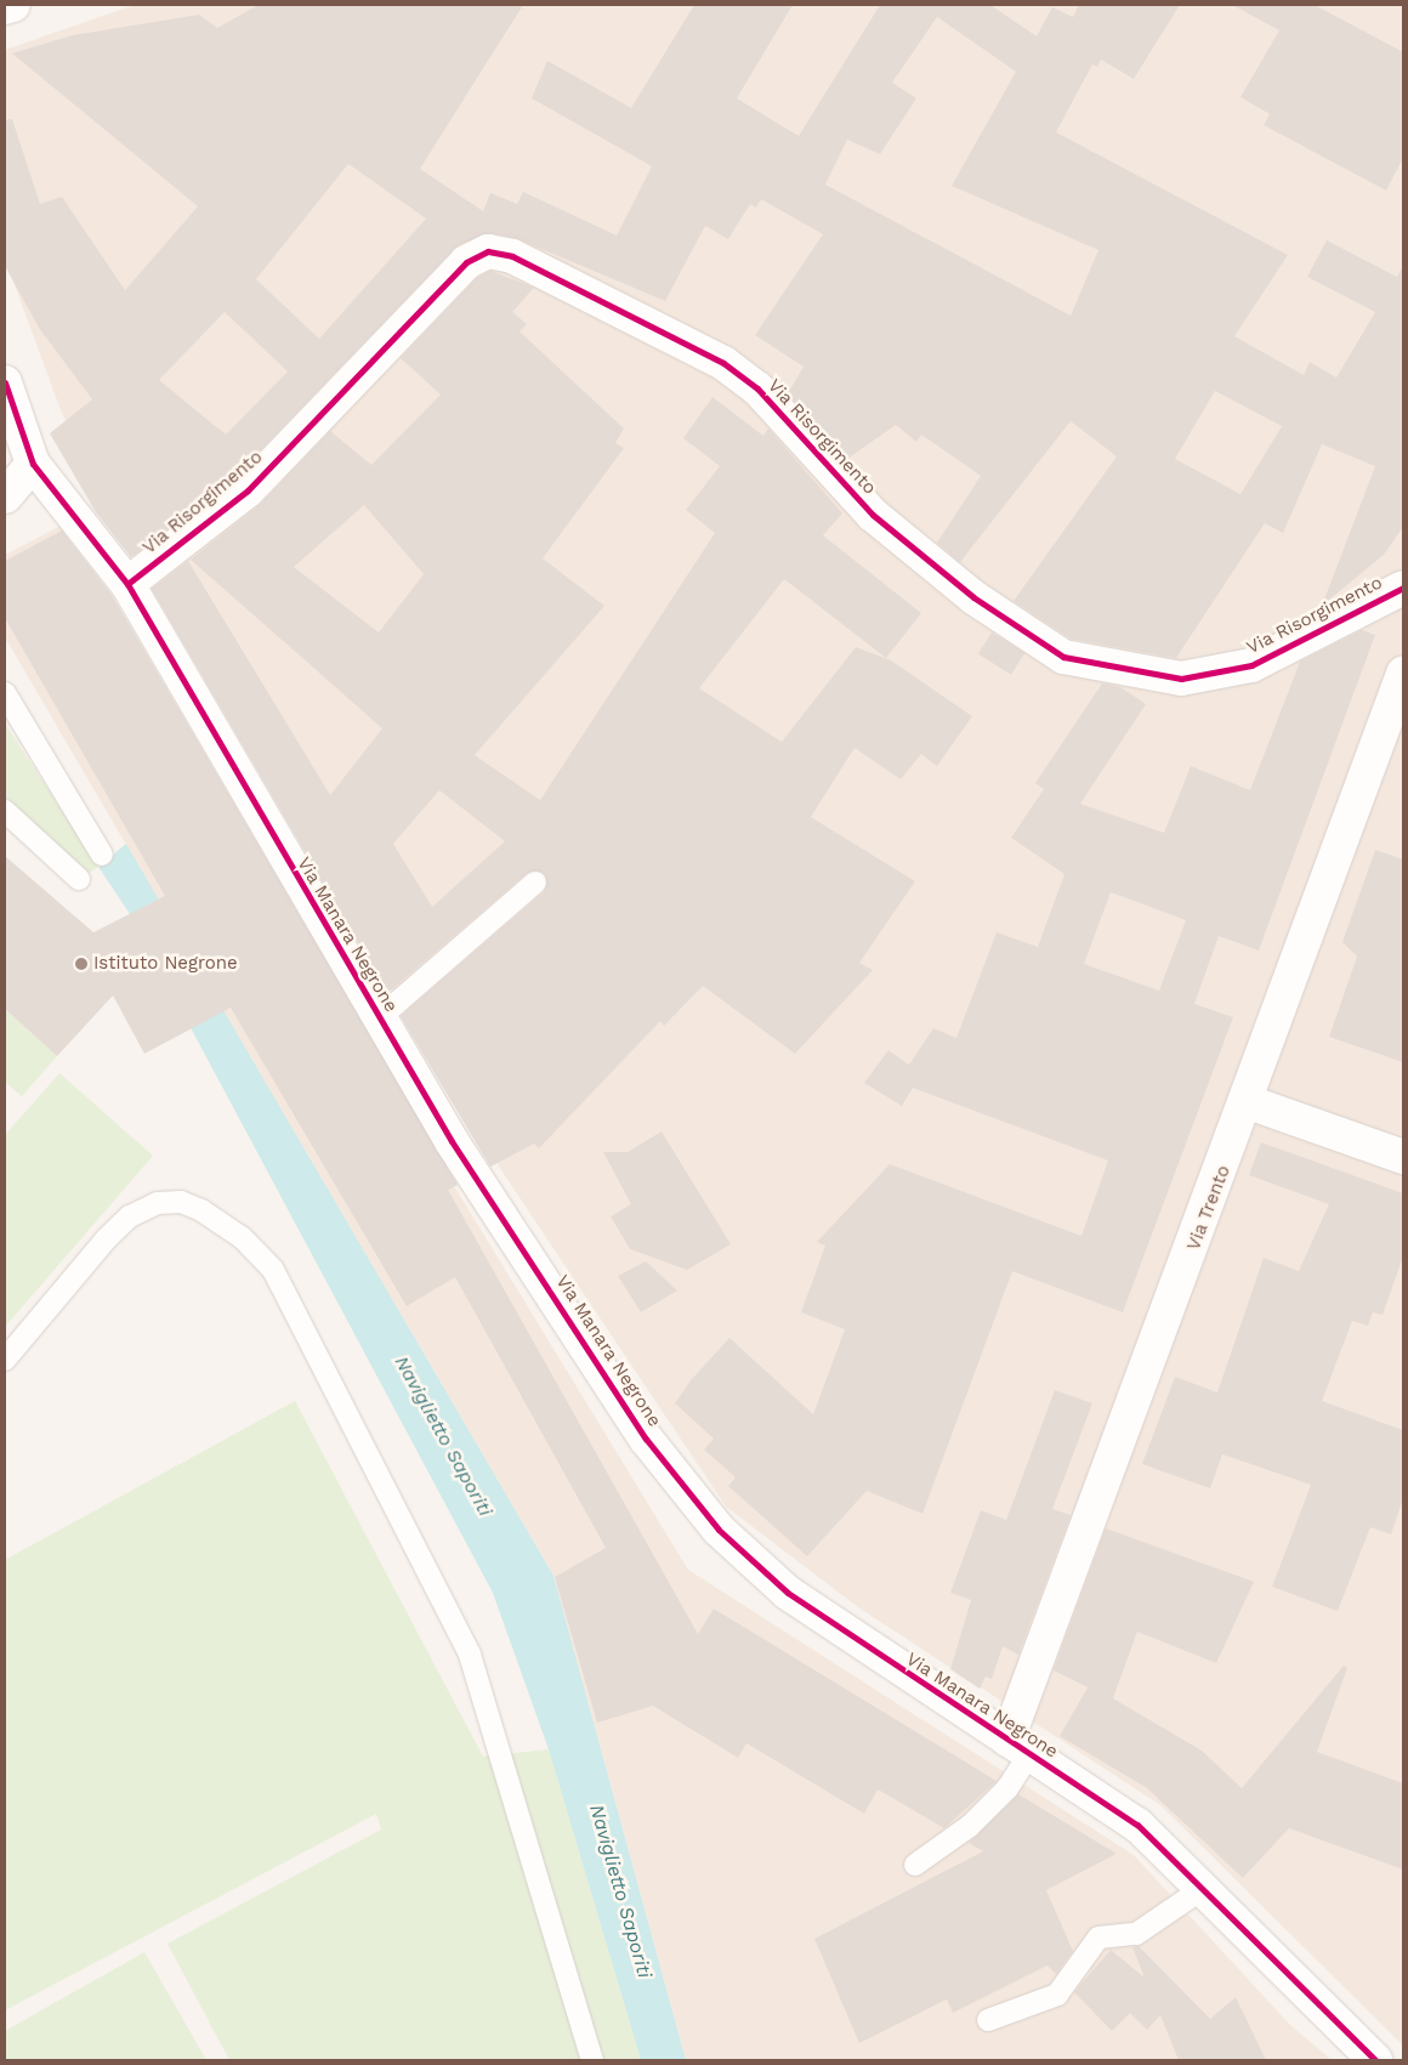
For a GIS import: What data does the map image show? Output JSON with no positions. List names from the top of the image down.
{
  "streets": {
    "street": ["Via Risorgimento", "Via Manara Negrone", "Via Trento"]
  },
  "crossings": [
    ["Via Risorgimento", "Via Manara Negrone"],
    ["Via Manara Negrone", "Via Trento"]
  ],
  "water": ["Naviglietto Saporiti"],
  "places": ["Istituto Negrone"]
}
